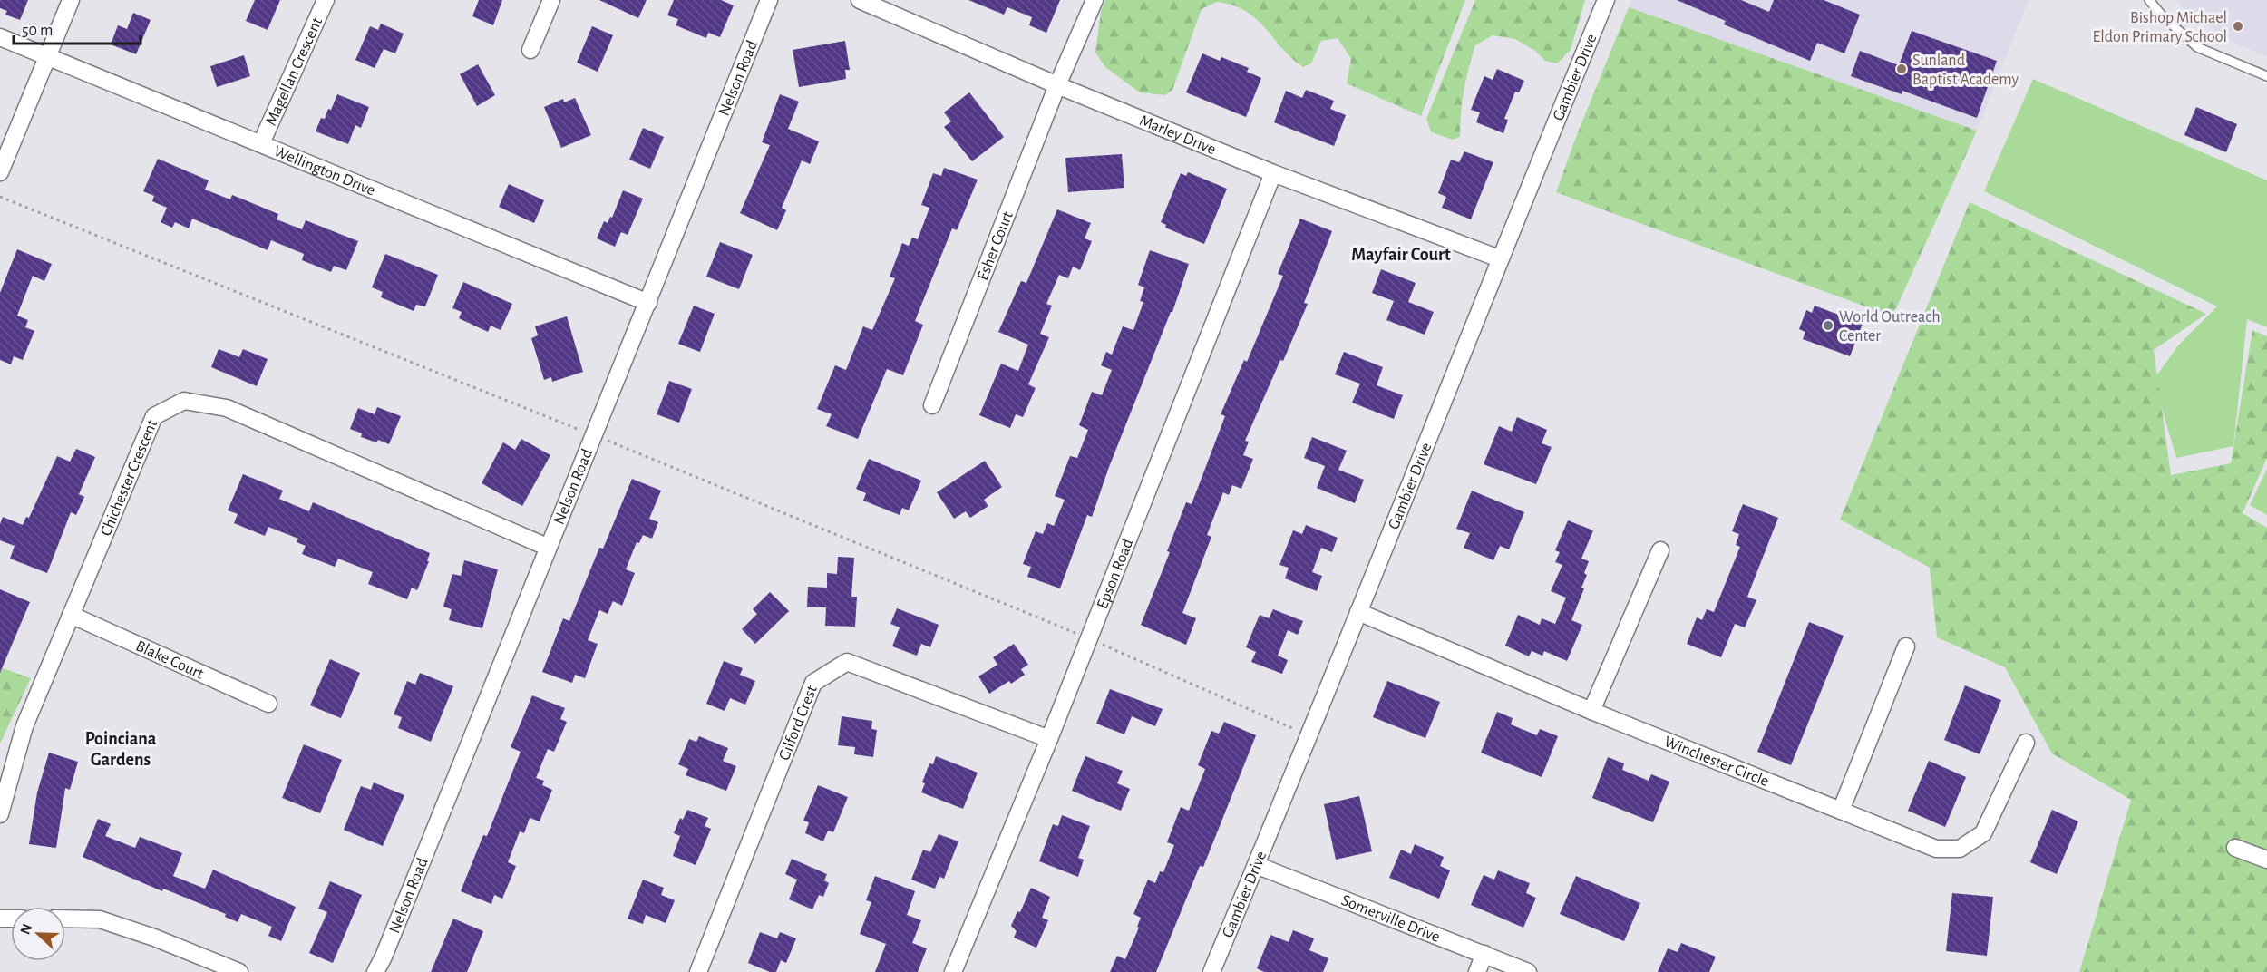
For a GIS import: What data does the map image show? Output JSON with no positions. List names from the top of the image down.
{
  "streets": {
    "street": [
      "Magellan Crescent",
      "Gambier Drive",
      "Nelson Road",
      "Marley Drive",
      "Wellington Drive",
      "Esher Court",
      "Chichester Crescent",
      "Epson Road",
      "Blake Court",
      "Gilford Crest",
      "Winchester Circle",
      "Somerville Drive"
    ]
  },
  "crossings": [
    ["Magellan Crescent", "Wellington Drive"],
    ["Gambier Drive", "Marley Drive"],
    ["Gambier Drive", "Winchester Circle"],
    ["Gambier Drive", "Somerville Drive"],
    ["Nelson Road", "Wellington Drive"],
    ["Nelson Road", "Chichester Crescent"],
    ["Marley Drive", "Esher Court"],
    ["Marley Drive", "Epson Road"],
    ["Chichester Crescent", "Blake Court"],
    ["Epson Road", "Gilford Crest"]
  ],
  "districts": ["Mayfair Court", "Poinciana Gardens"],
  "places": ["Bishop Michael Eldon Primary School", "Sunland Baptist Academy", "World Outreach Center"],
  "scale_bar": "50 m",
  "north": "left"
}
